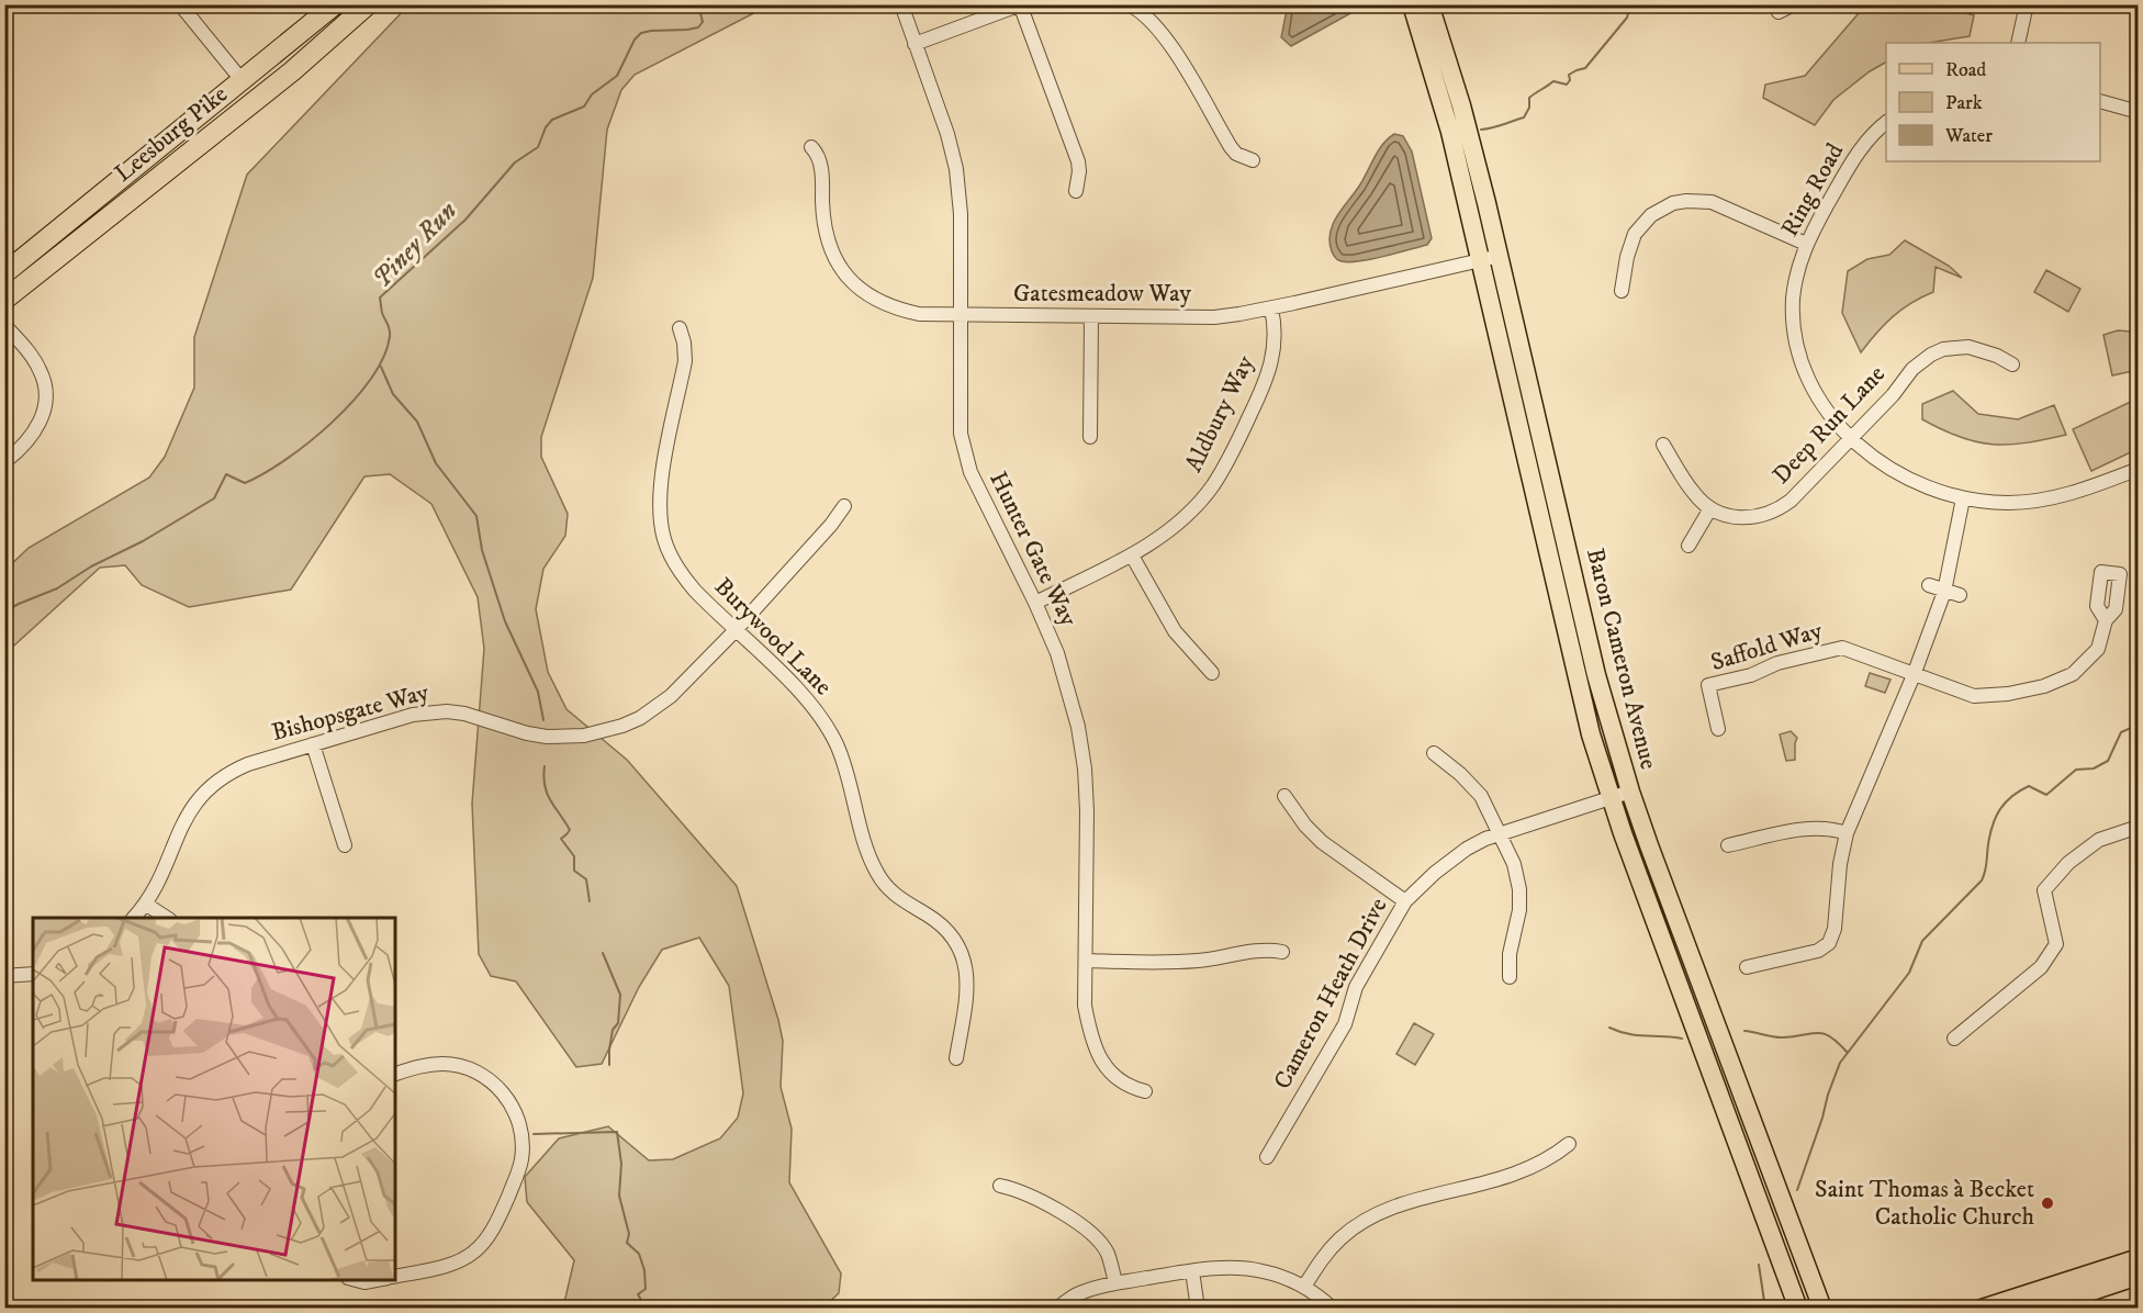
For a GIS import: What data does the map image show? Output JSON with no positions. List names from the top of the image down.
{
  "streets": {
    "highway": ["Leesburg Pike"],
    "main road": ["Baron Cameron Avenue"],
    "street": [
      "Ring Road",
      "Gatesmeadow Way",
      "Aldbury Way",
      "Deep Run Lane",
      "Hunter Gate Way",
      "Burywood Lane",
      "Saffold Way",
      "Bishopsgate Way",
      "Cameron Heath Drive"
    ]
  },
  "crossings": [
    ["Ring Road", "Deep Run Lane"],
    ["Gatesmeadow Way", "Aldbury Way"],
    ["Gatesmeadow Way", "Hunter Gate Way"],
    ["Gatesmeadow Way", "Baron Cameron Avenue"],
    ["Aldbury Way", "Hunter Gate Way"],
    ["Burywood Lane", "Bishopsgate Way"],
    ["Baron Cameron Avenue", "Cameron Heath Drive"]
  ],
  "water": ["Piney Run"],
  "places": ["Saint Thomas à Becket Catholic Church"],
  "legend": ["Road", "Park", "Water"]
}
